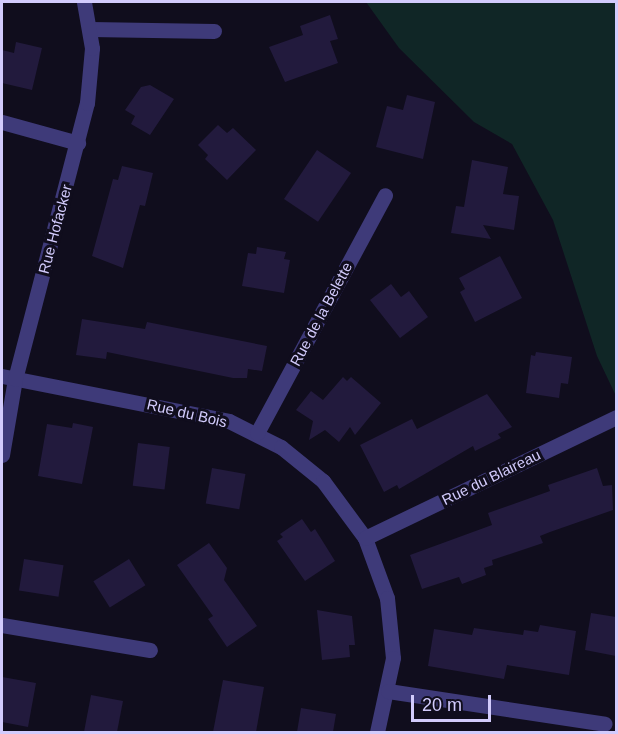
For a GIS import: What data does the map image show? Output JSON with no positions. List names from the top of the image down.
{
  "streets": {
    "street": [
      "Rue Hofacker",
      "Rue de la Belette",
      "Rue du Bois",
      "Rue du Blaireau"
    ]
  },
  "crossings": [
    ["Rue Hofacker", "Rue du Bois"],
    ["Rue de la Belette", "Rue du Bois"],
    ["Rue du Bois", "Rue du Blaireau"]
  ],
  "scale_bar": "20 m"
}
